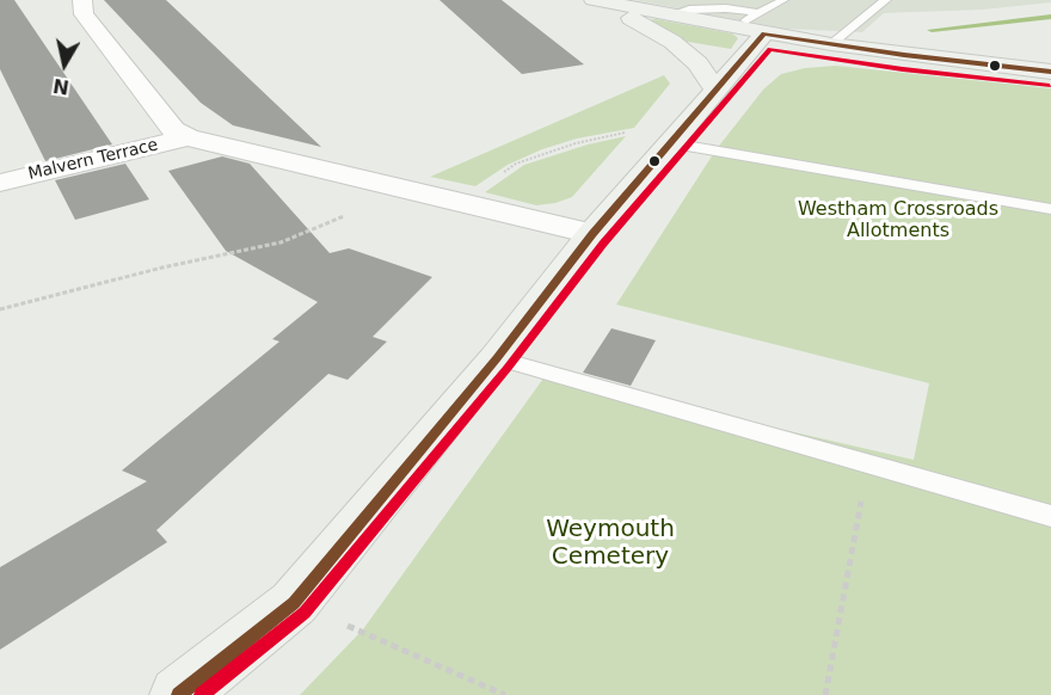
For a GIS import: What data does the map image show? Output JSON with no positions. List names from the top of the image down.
{
  "streets": {
    "street": ["Malvern Terrace"]
  },
  "parks": ["Westham Crossroads Allotments", "Weymouth Cemetery"],
  "north": "bottom"
}
